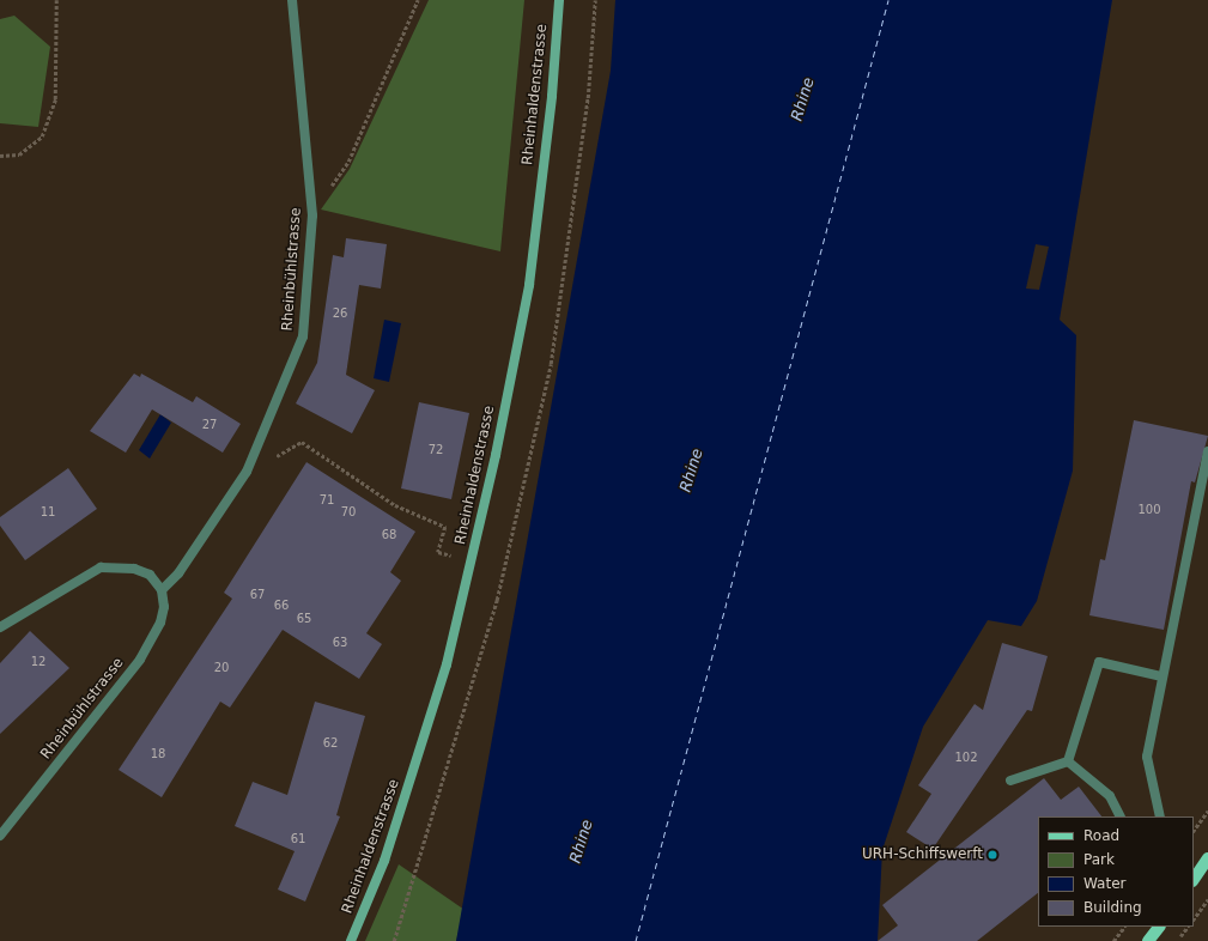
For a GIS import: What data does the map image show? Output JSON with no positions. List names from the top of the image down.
{
  "streets": {
    "main road": ["Rheinhaldenstrasse"],
    "street": ["Rheinbühlstrasse"]
  },
  "water": ["Rhine"],
  "places": ["URH-Schiffswerft"],
  "house_numbers": [
    "26",
    "27",
    "72",
    "71",
    "100",
    "11",
    "70",
    "68",
    "67",
    "66",
    "65",
    "63",
    "12",
    "20",
    "62",
    "18",
    "102",
    "61"
  ],
  "legend": [
    "Road",
    "Park",
    "Water",
    "Building"
  ]
}
